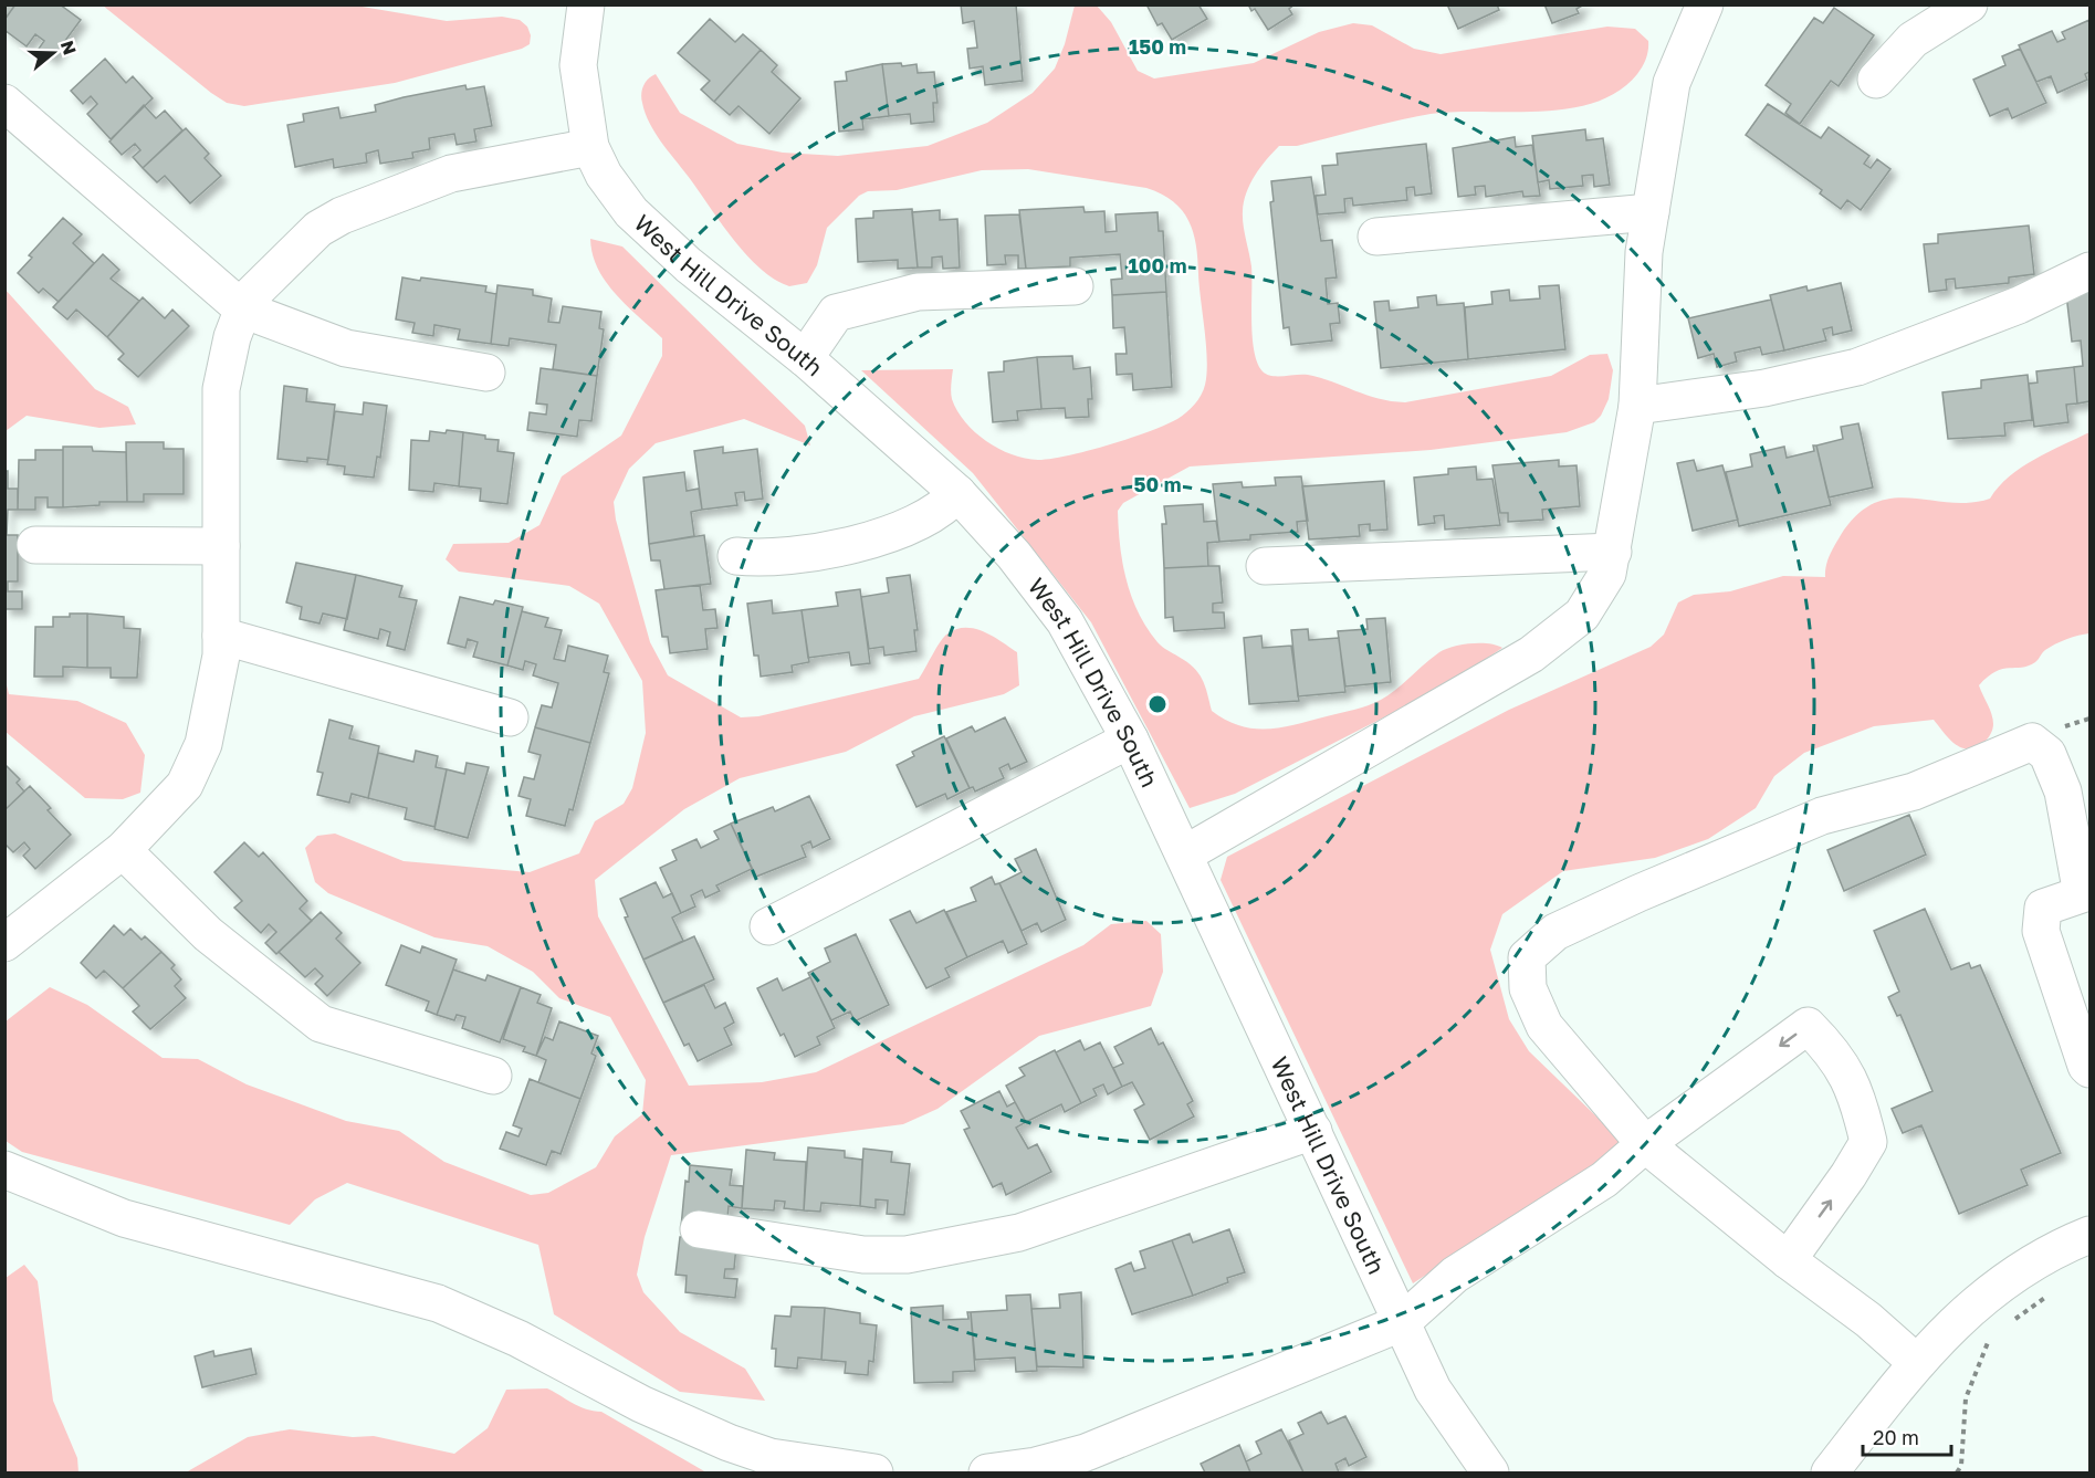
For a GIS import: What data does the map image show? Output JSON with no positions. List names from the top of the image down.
{
  "streets": {
    "street": ["West Hill Drive South"]
  },
  "scale_bar": "20 m",
  "north": "right",
  "rings": ["150 m", "100 m", "50 m"]
}
